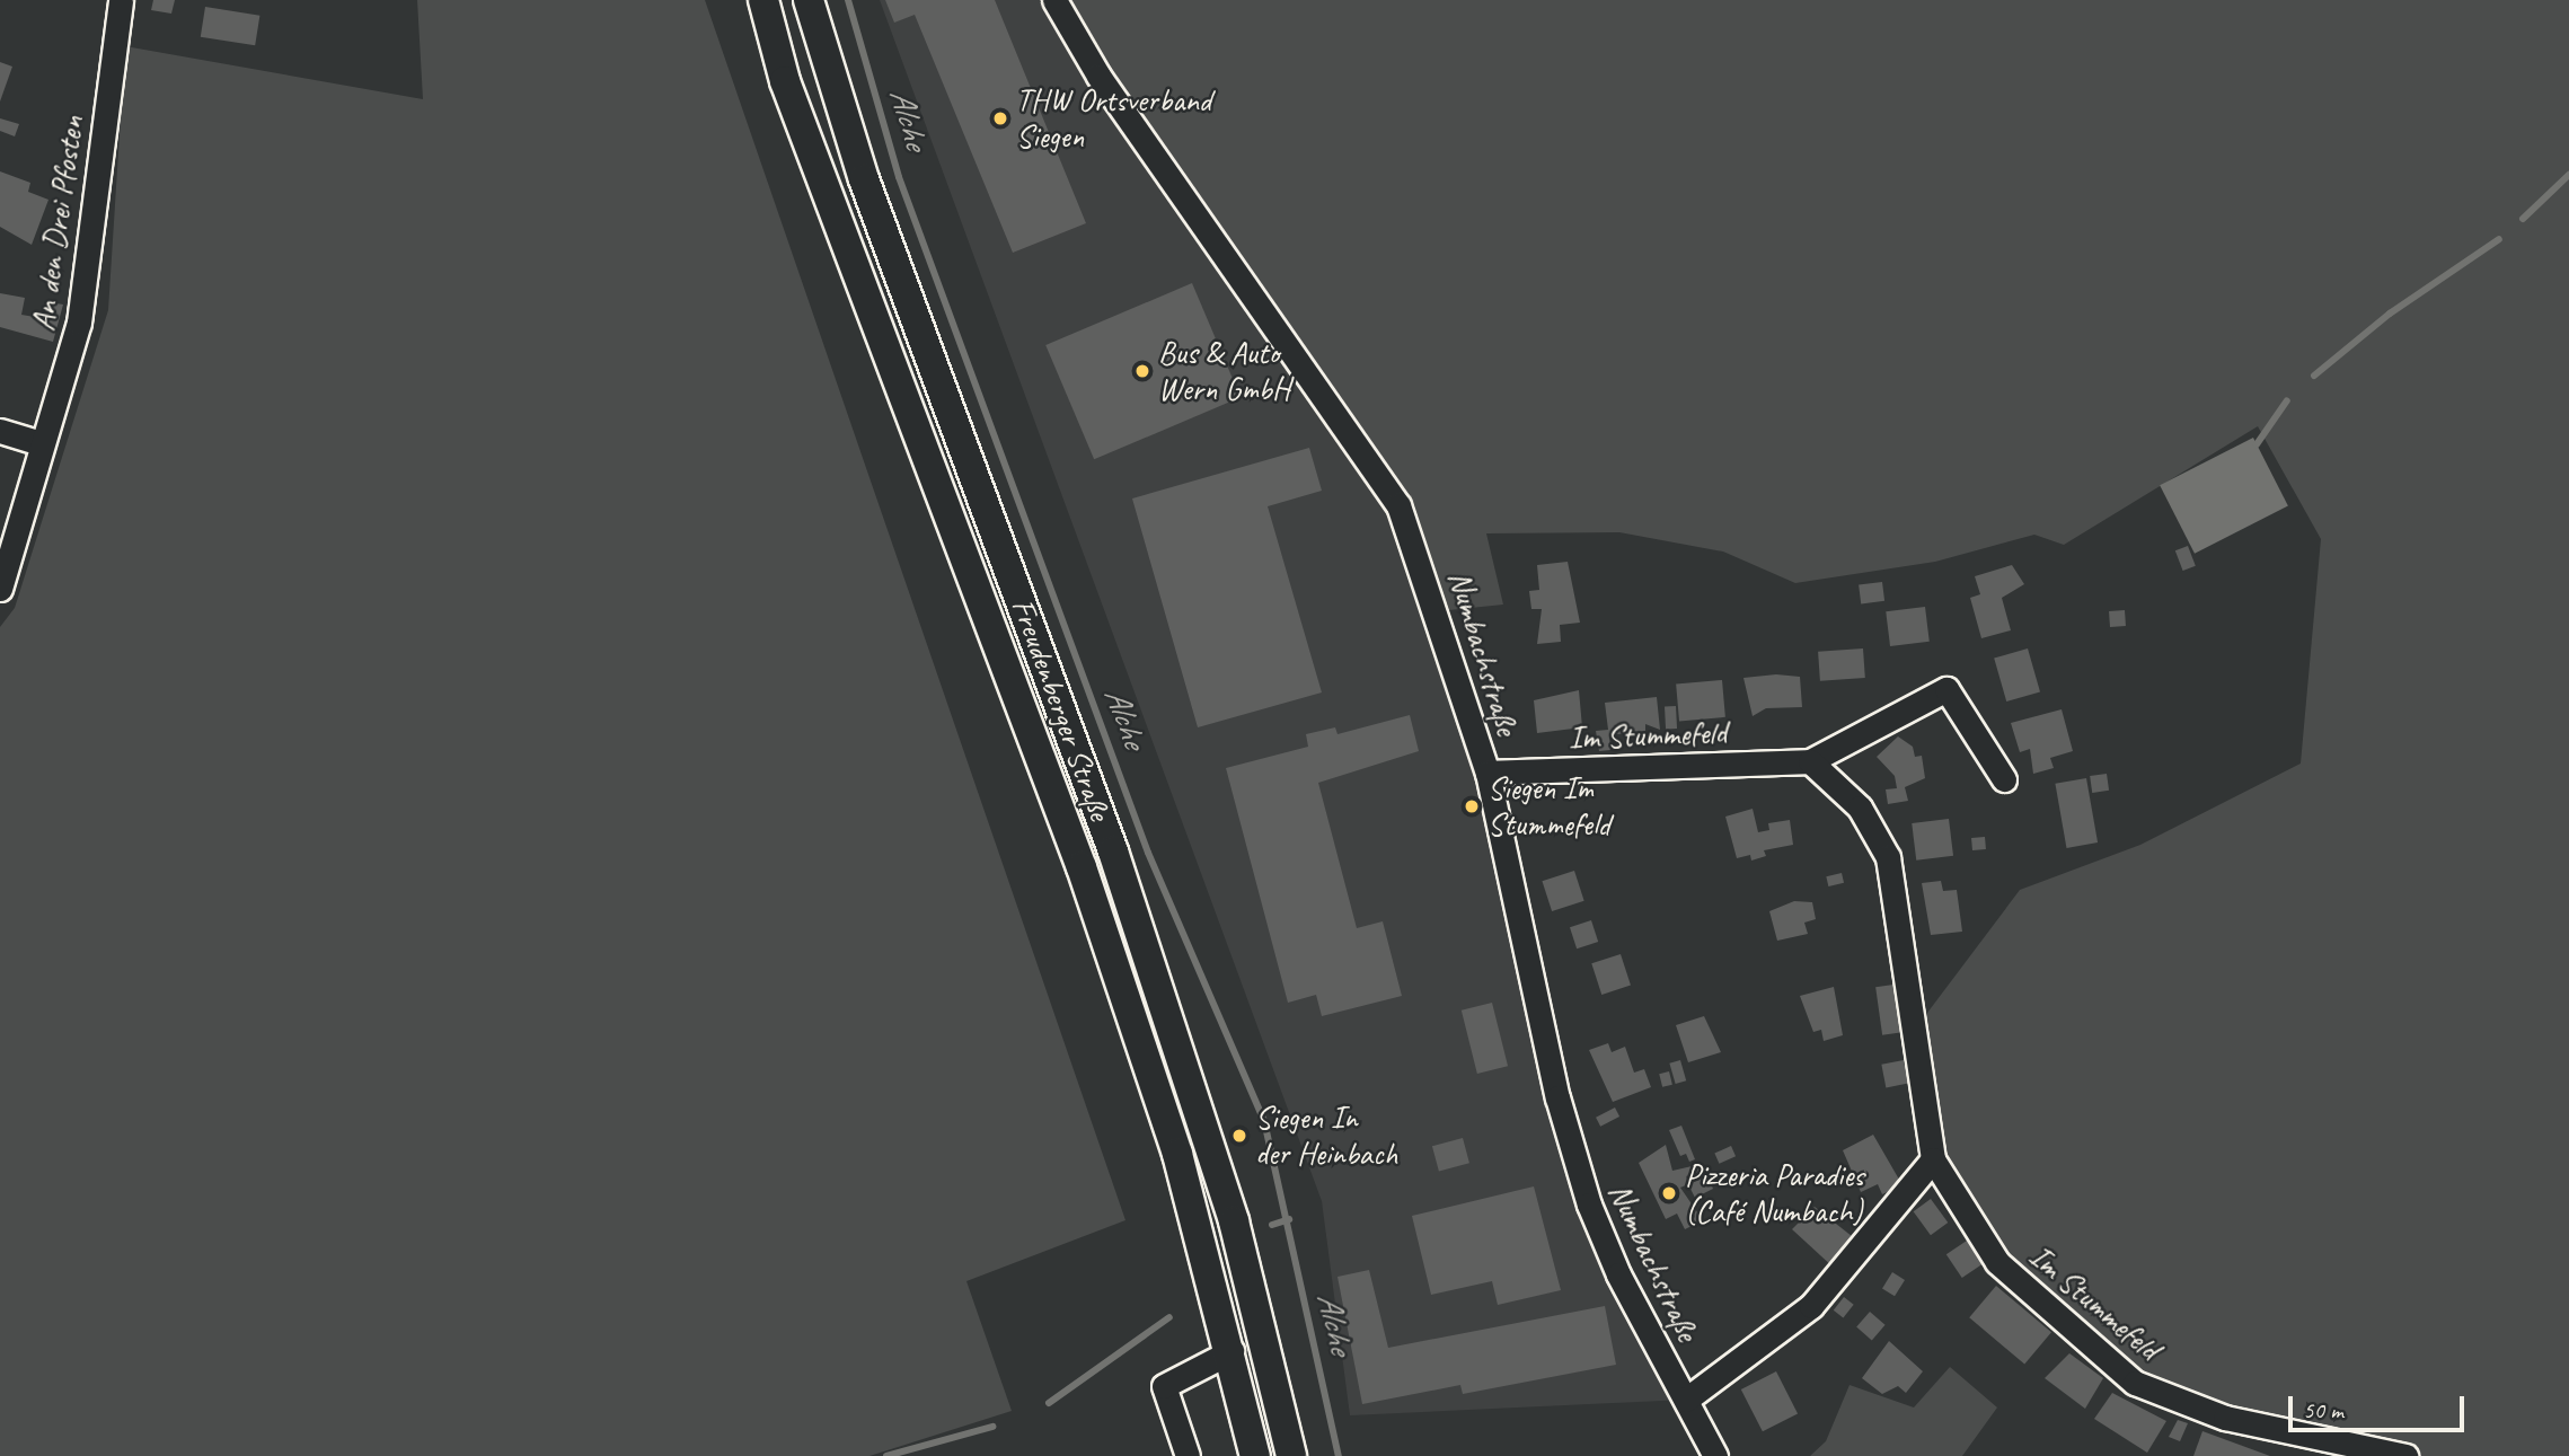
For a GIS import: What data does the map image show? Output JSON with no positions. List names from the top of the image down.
{
  "streets": {
    "main road": ["Freudenberger Straße"],
    "street": ["An den Drei Pfosten", "Numbachstraße", "Im Stummefeld"]
  },
  "crossings": [
    ["Numbachstraße", "Im Stummefeld"]
  ],
  "water": ["Alche"],
  "places": [
    "THW Ortsverband Siegen",
    "Bus & Auto Wern GmbH",
    "Siegen Im Stummefeld",
    "Siegen In der Heinbach",
    "Pizzeria Paradies (Café Numbach)"
  ],
  "scale_bar": "50 m"
}
